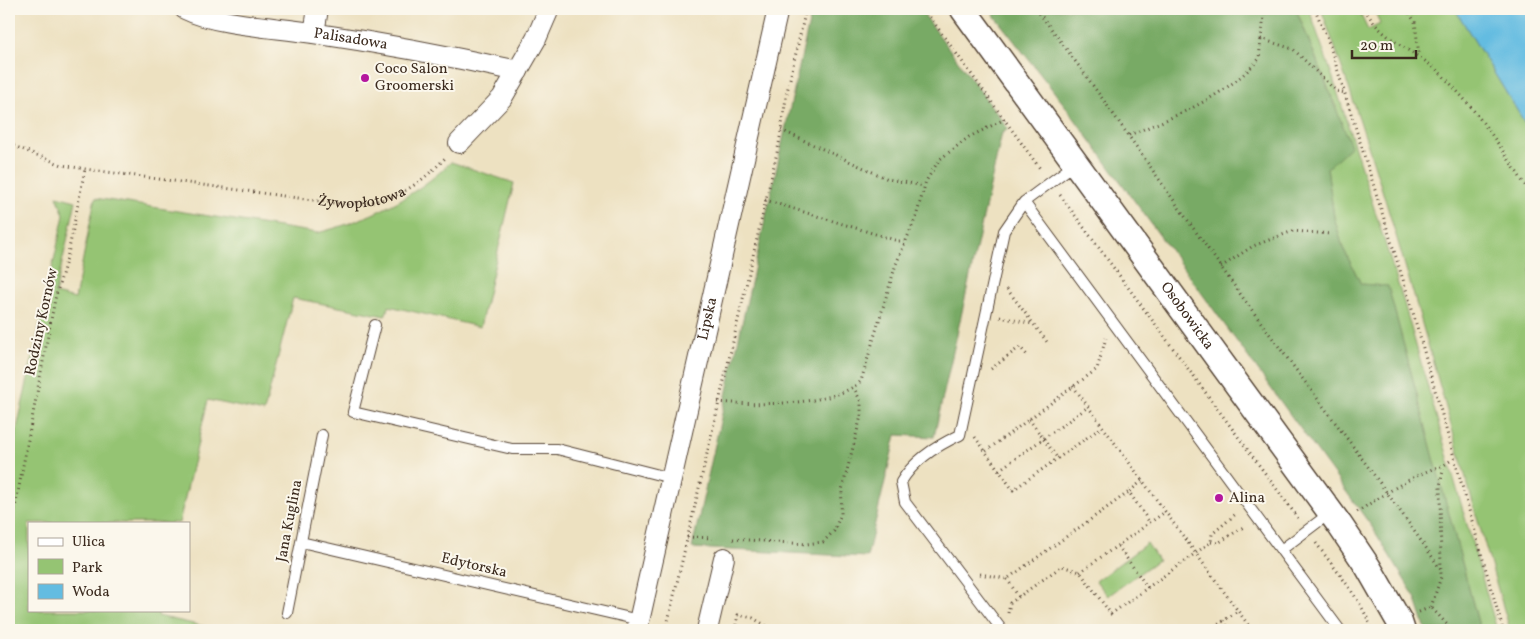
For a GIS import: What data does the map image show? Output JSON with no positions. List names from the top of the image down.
{
  "streets": {
    "street": ["Palisadowa", "Osobowicka", "Lipska"],
    "lane": ["Jana Kuglina", "Edytorska"],
    "path": ["Żywopłotowa", "Rodziny Kornów"]
  },
  "crossings": [
    ["Żywopłotowa", "Rodziny Kornów"],
    ["Lipska", "Edytorska"],
    ["Jana Kuglina", "Edytorska"]
  ],
  "places": ["Coco Salon Groomerski", "Alina"],
  "legend": ["Ulica", "Park", "Woda"],
  "scale_bar": "20 m"
}
